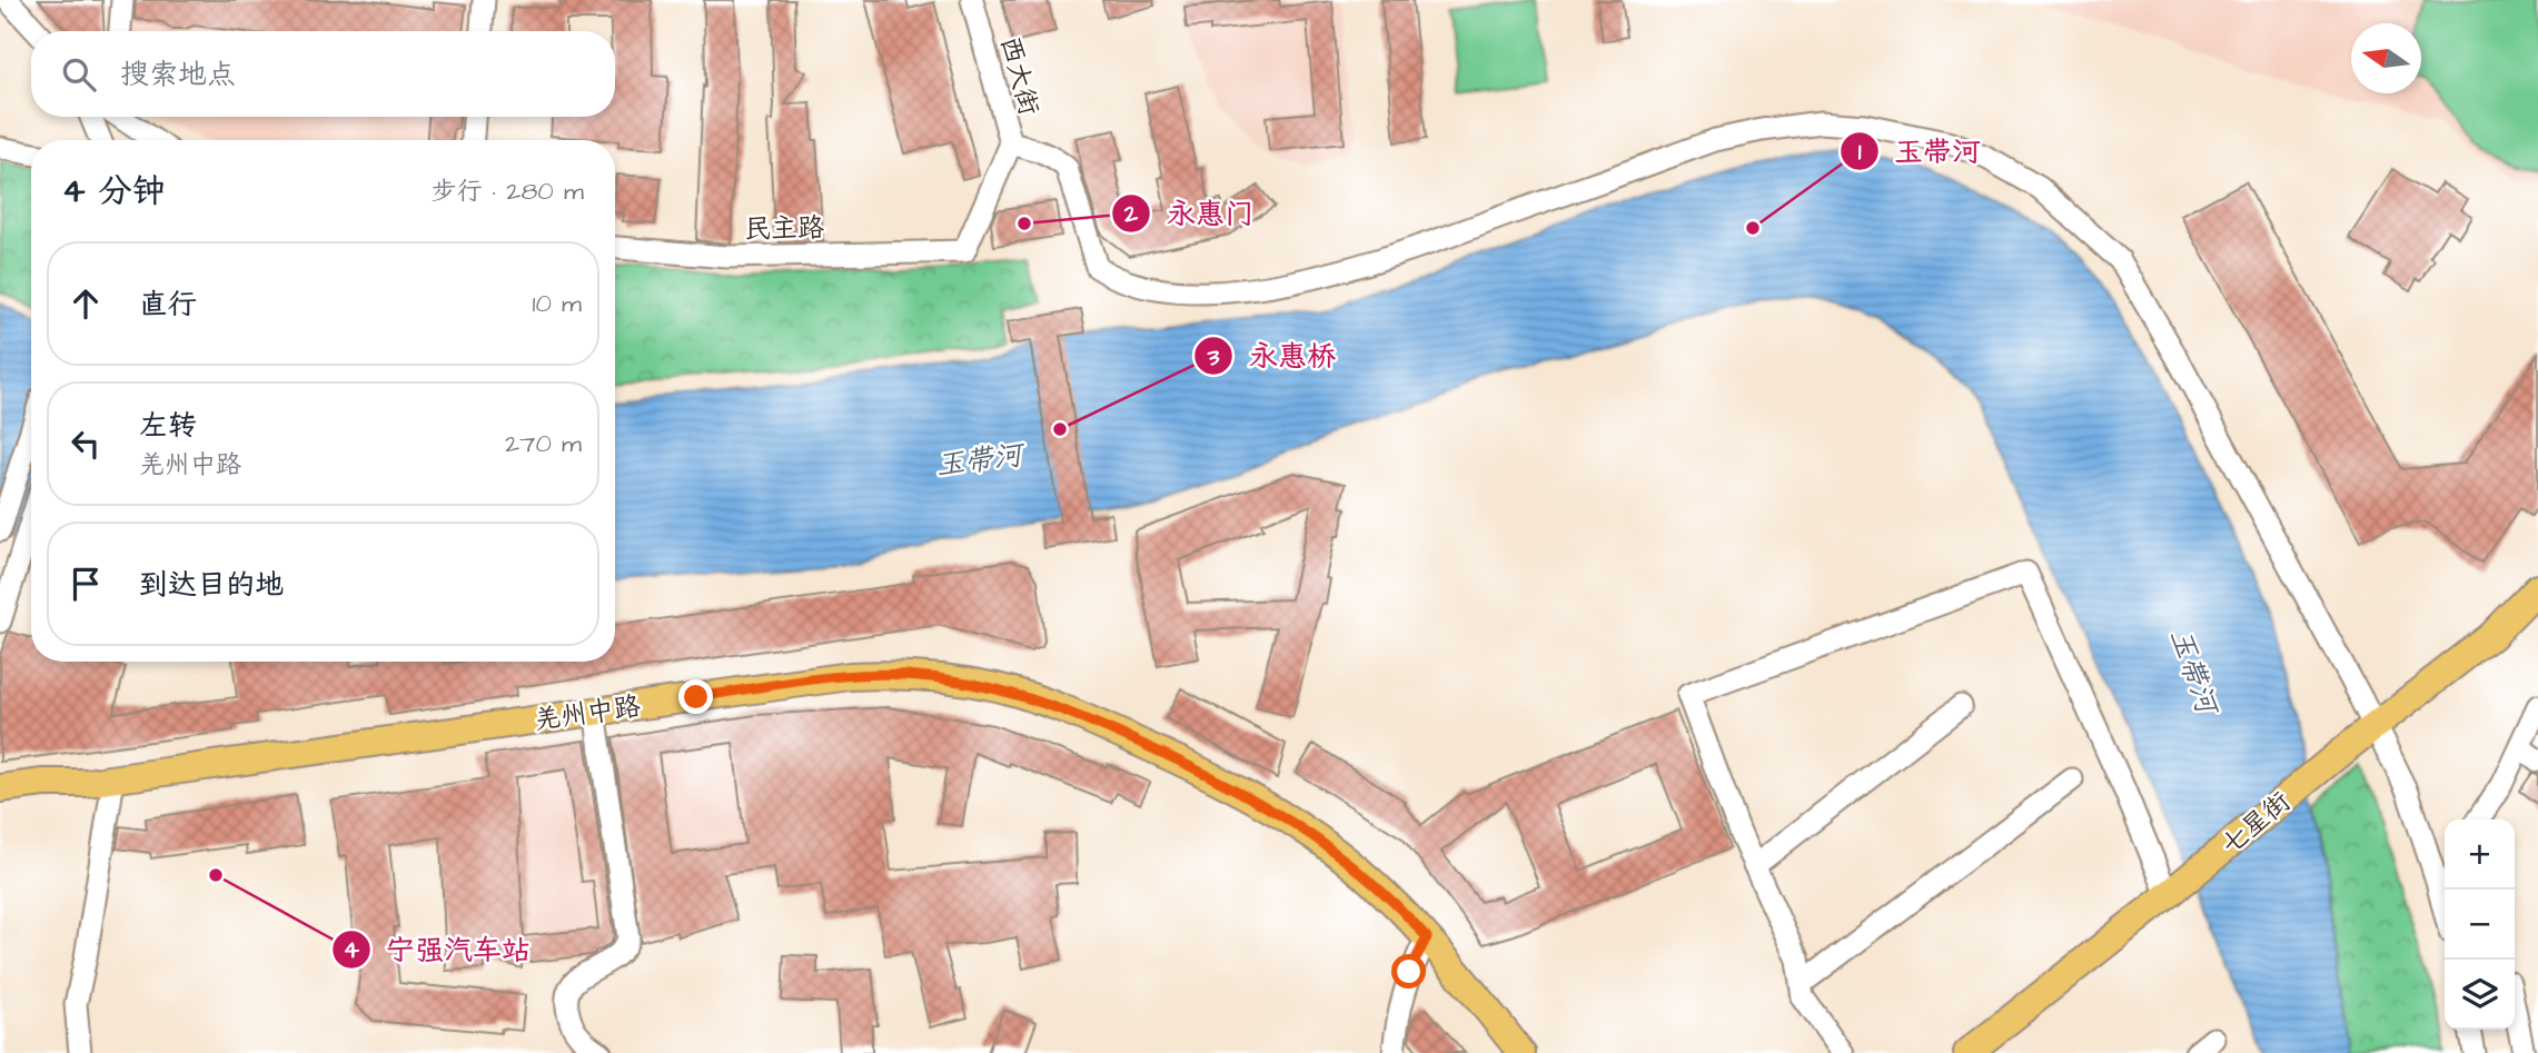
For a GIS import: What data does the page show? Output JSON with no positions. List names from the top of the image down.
{
  "streets": {
    "main road": ["羌州中路", "七星街"],
    "street": ["西大街", "民主路"]
  },
  "crossings": [
    ["西大街", "民主路"]
  ],
  "water": ["玉带河"],
  "places": [
    "永惠门",
    "玉带河",
    "永惠桥",
    "宁强汽车站"
  ],
  "north": "left",
  "page": {
    "search": "搜索地点",
    "heading": ["4 分钟", "步行 · 280 m"],
    "list": [
      ["直行", "10 m"],
      ["左转", "羌州中路", "270 m"],
      "到达目的地"
    ],
    "map_buttons": ["+", "−"]
  }
}
